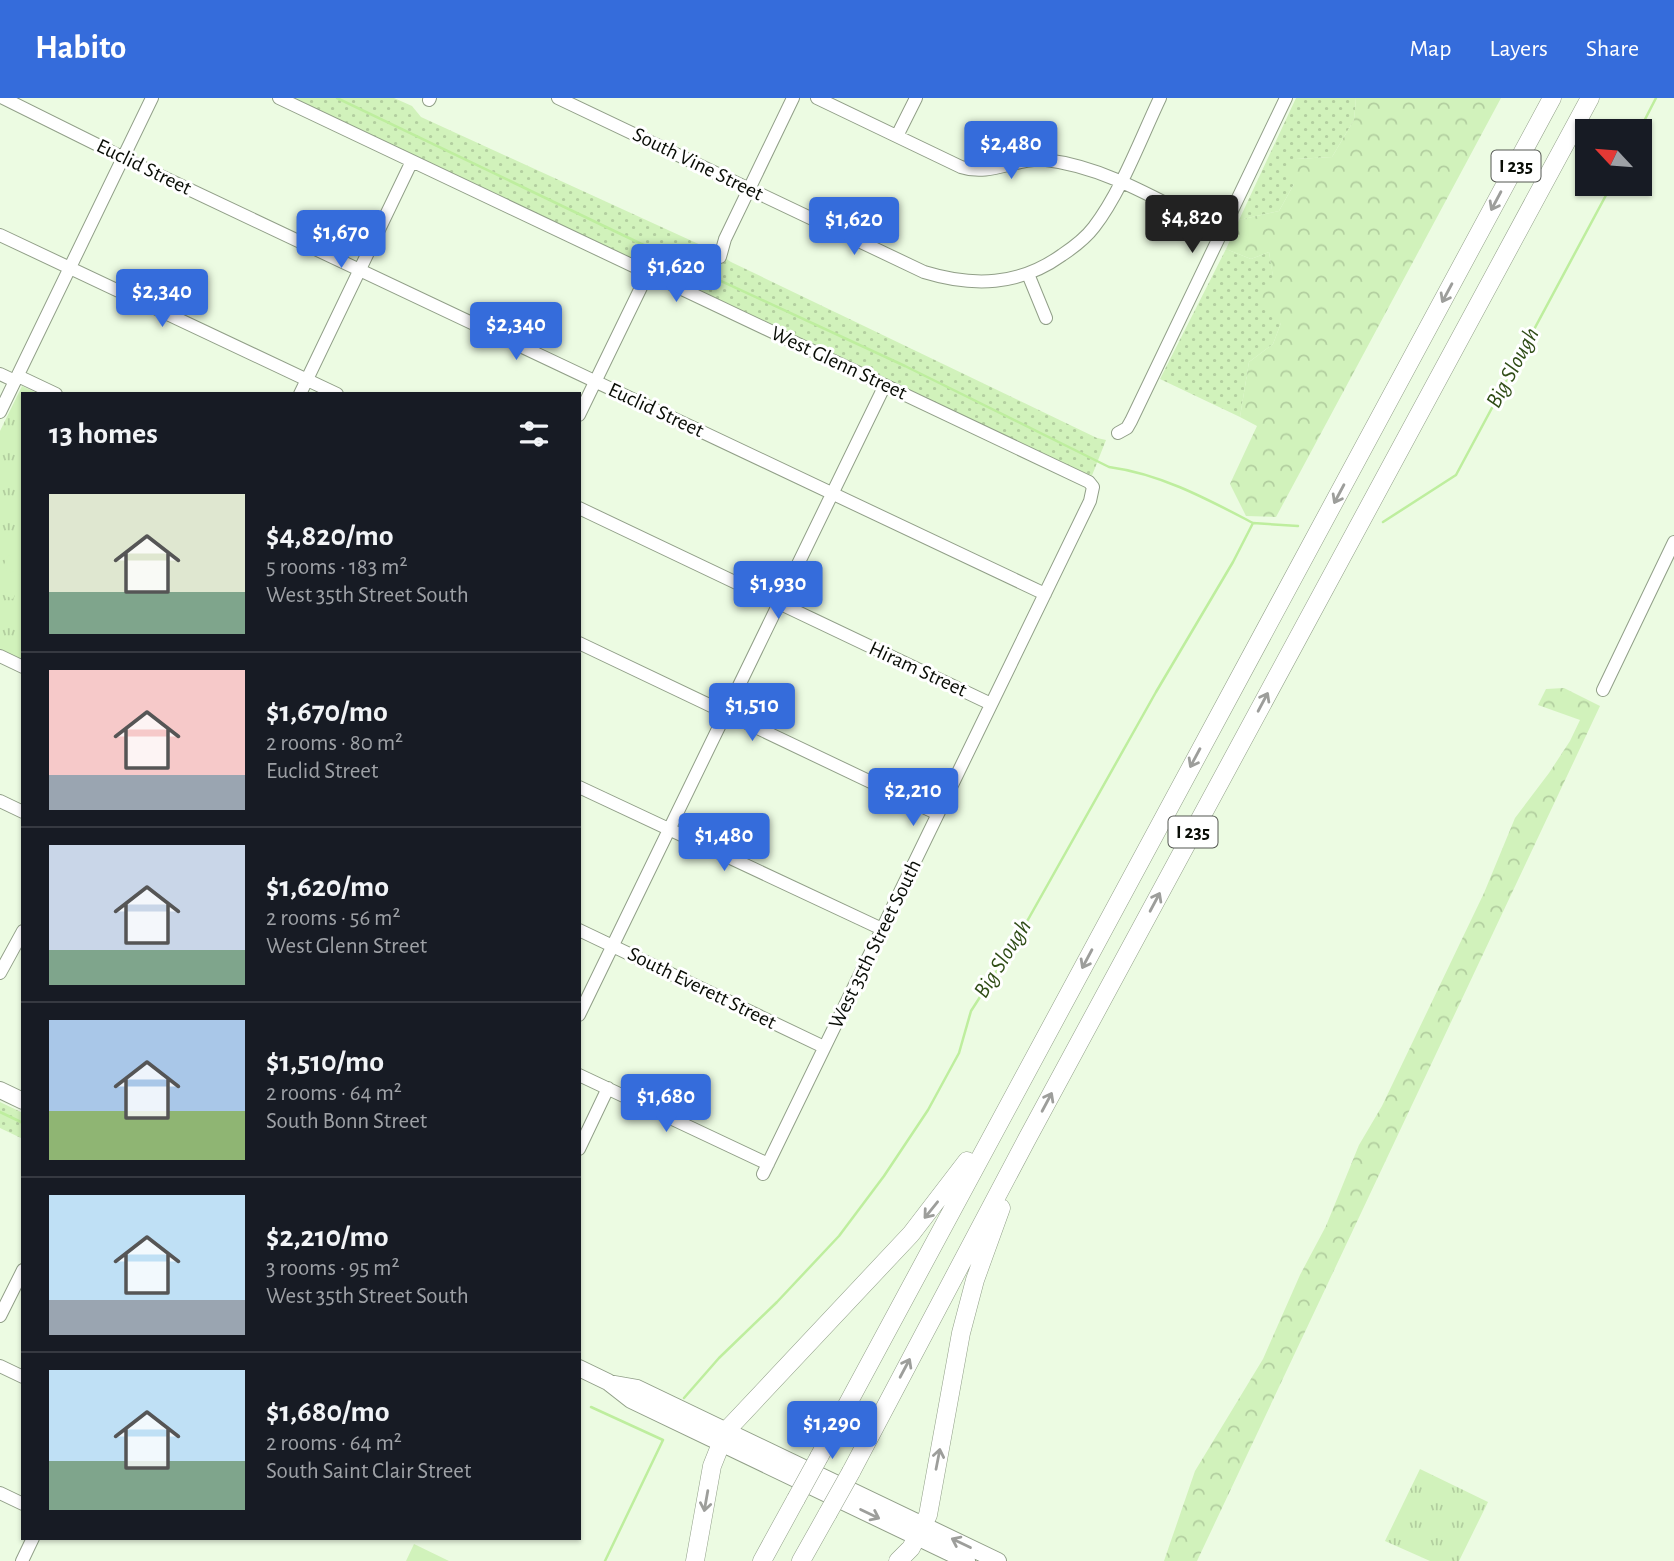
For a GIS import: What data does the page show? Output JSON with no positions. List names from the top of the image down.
{
  "streets": {
    "highway": ["I 235"],
    "street": [
      "South Vine Street",
      "Euclid Street",
      "West Glenn Street",
      "Hiram Street",
      "West 35th Street South",
      "South Everett Street"
    ]
  },
  "crossings": [
    ["Euclid Street", "West 35th Street South"],
    ["West Glenn Street", "West 35th Street South"],
    ["Hiram Street", "West 35th Street South"],
    ["West 35th Street South", "South Everett Street"]
  ],
  "water": ["Big Slough"],
  "north": "top left",
  "page": {
    "header": "Habito",
    "nav": ["Map", "Layers", "Share"],
    "price": [
      "$2,480",
      "$4,820",
      "$1,620",
      "$1,670",
      "$1,620",
      "$2,340",
      "$2,340",
      "$1,930",
      "$1,510",
      "$2,210",
      "$1,480",
      "$1,680",
      "$1,290"
    ],
    "heading": "13 homes",
    "list": [
      {
        "name": "$4,820/mo",
        "note": "5 rooms · 183 m² · West 35th Street South"
      },
      {
        "name": "$1,670/mo",
        "note": "2 rooms · 80 m² · Euclid Street"
      },
      {
        "name": "$1,620/mo",
        "note": "2 rooms · 56 m² · West Glenn Street"
      },
      {
        "name": "$1,510/mo",
        "note": "2 rooms · 64 m² · South Bonn Street"
      },
      {
        "name": "$2,210/mo",
        "note": "3 rooms · 95 m² · West 35th Street South"
      },
      {
        "name": "$1,680/mo",
        "note": "2 rooms · 64 m² · South Saint Clair Street"
      }
    ]
  }
}
